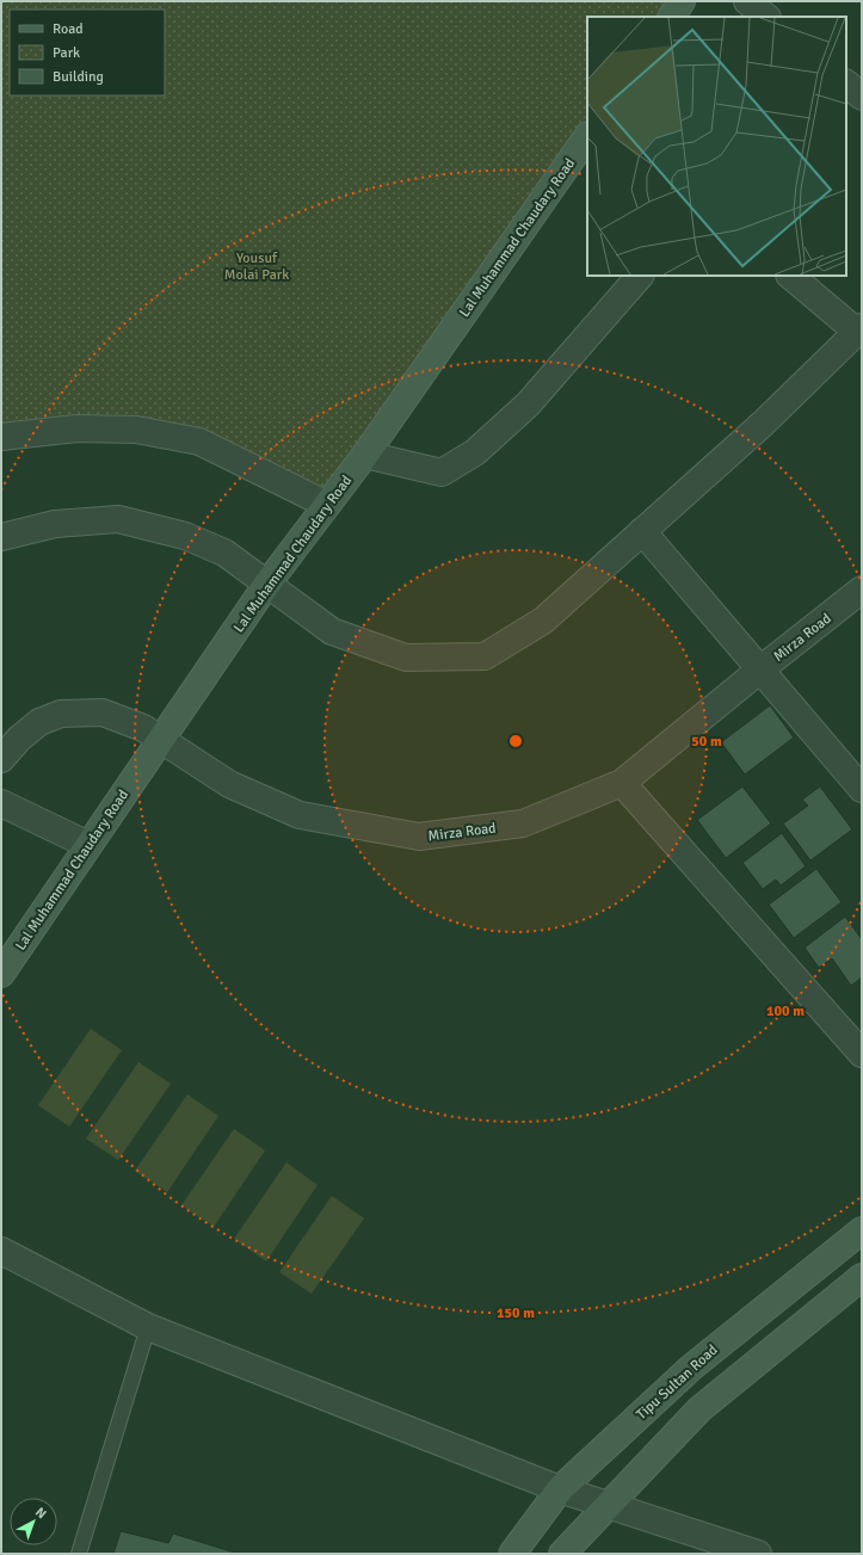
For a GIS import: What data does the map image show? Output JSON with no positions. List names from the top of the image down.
{
  "streets": {
    "street": ["Lal Muhammad Chaudary Road", "Mirza Road", "Tipu Sultan Road"]
  },
  "crossings": [
    ["Lal Muhammad Chaudary Road", "Mirza Road"]
  ],
  "parks": ["Yousuf Molai Park"],
  "legend": ["Road", "Park", "Building"],
  "north": "top right",
  "rings": ["50 m", "100 m", "150 m"]
}
